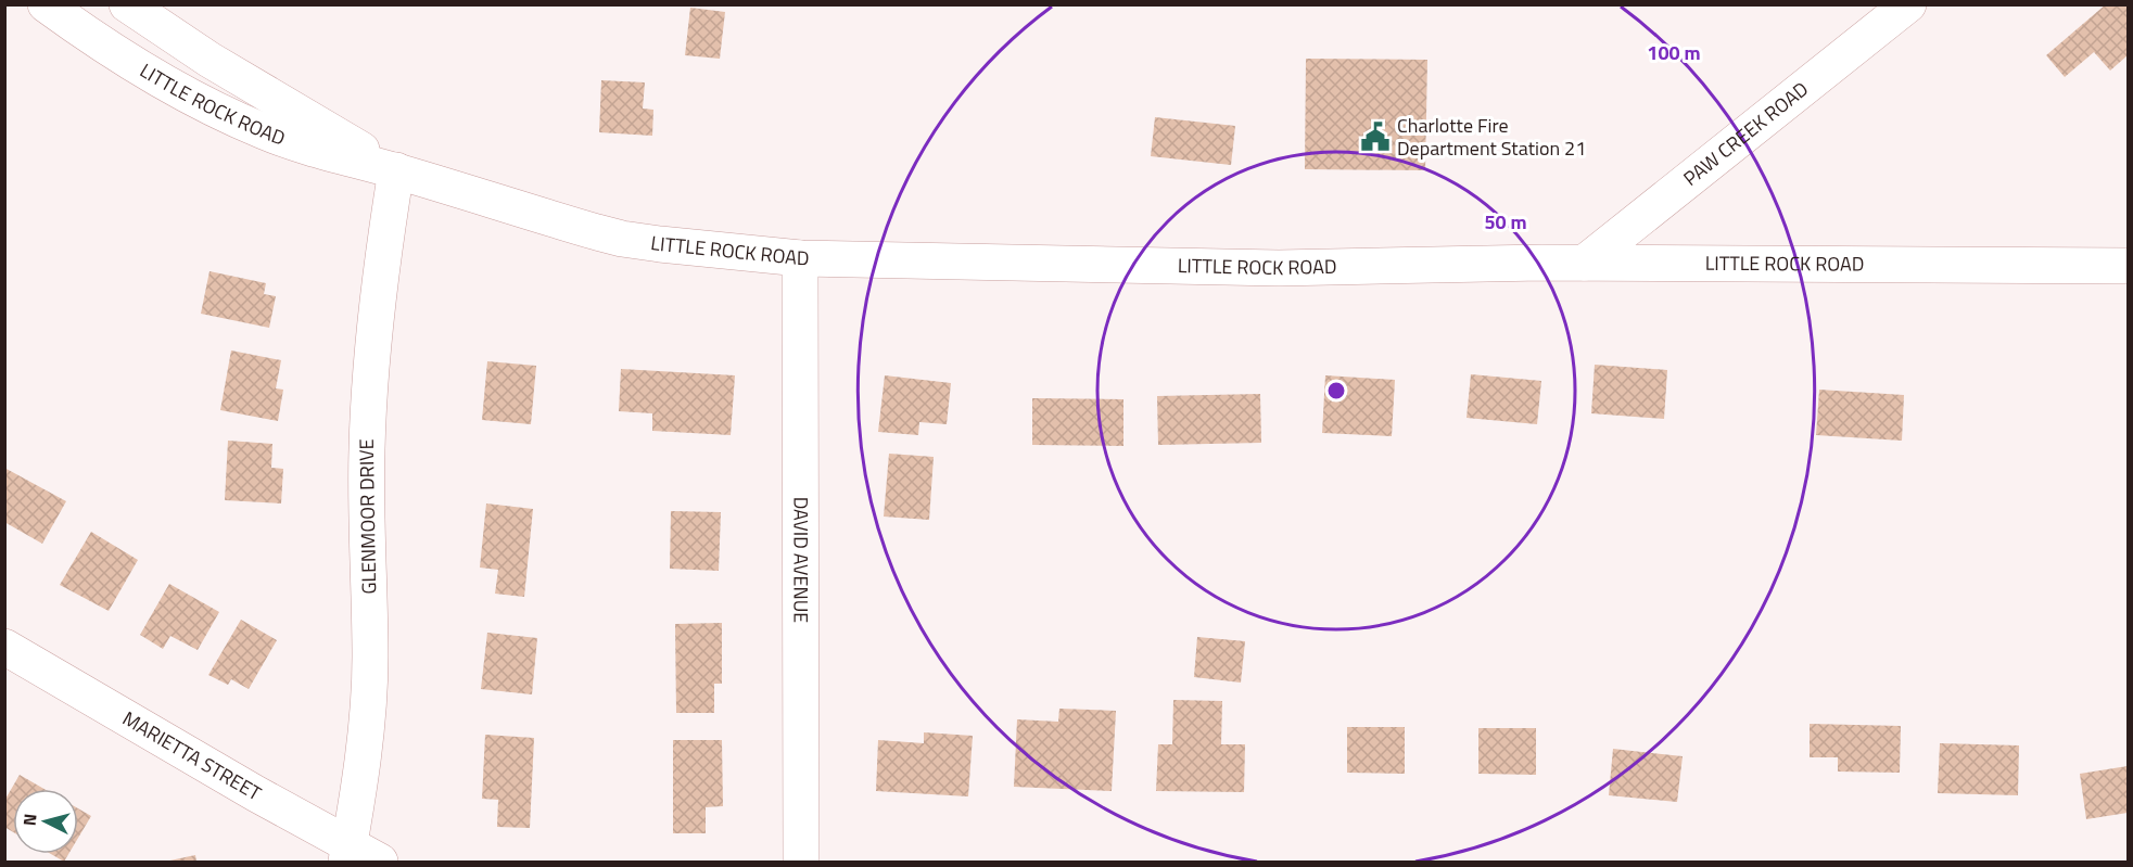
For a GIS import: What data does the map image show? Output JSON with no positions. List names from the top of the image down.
{
  "streets": {
    "main road": [
      "LITTLE ROCK ROAD",
      "PAW CREEK ROAD",
      "GLENMOOR DRIVE",
      "DAVID AVENUE",
      "MARIETTA STREET"
    ]
  },
  "crossings": [
    ["LITTLE ROCK ROAD", "PAW CREEK ROAD"],
    ["LITTLE ROCK ROAD", "GLENMOOR DRIVE"],
    ["LITTLE ROCK ROAD", "DAVID AVENUE"],
    ["GLENMOOR DRIVE", "MARIETTA STREET"]
  ],
  "places": {
    "public building": ["Charlotte Fire Department Station 21"]
  },
  "north": "left",
  "rings": ["100 m", "50 m"]
}
